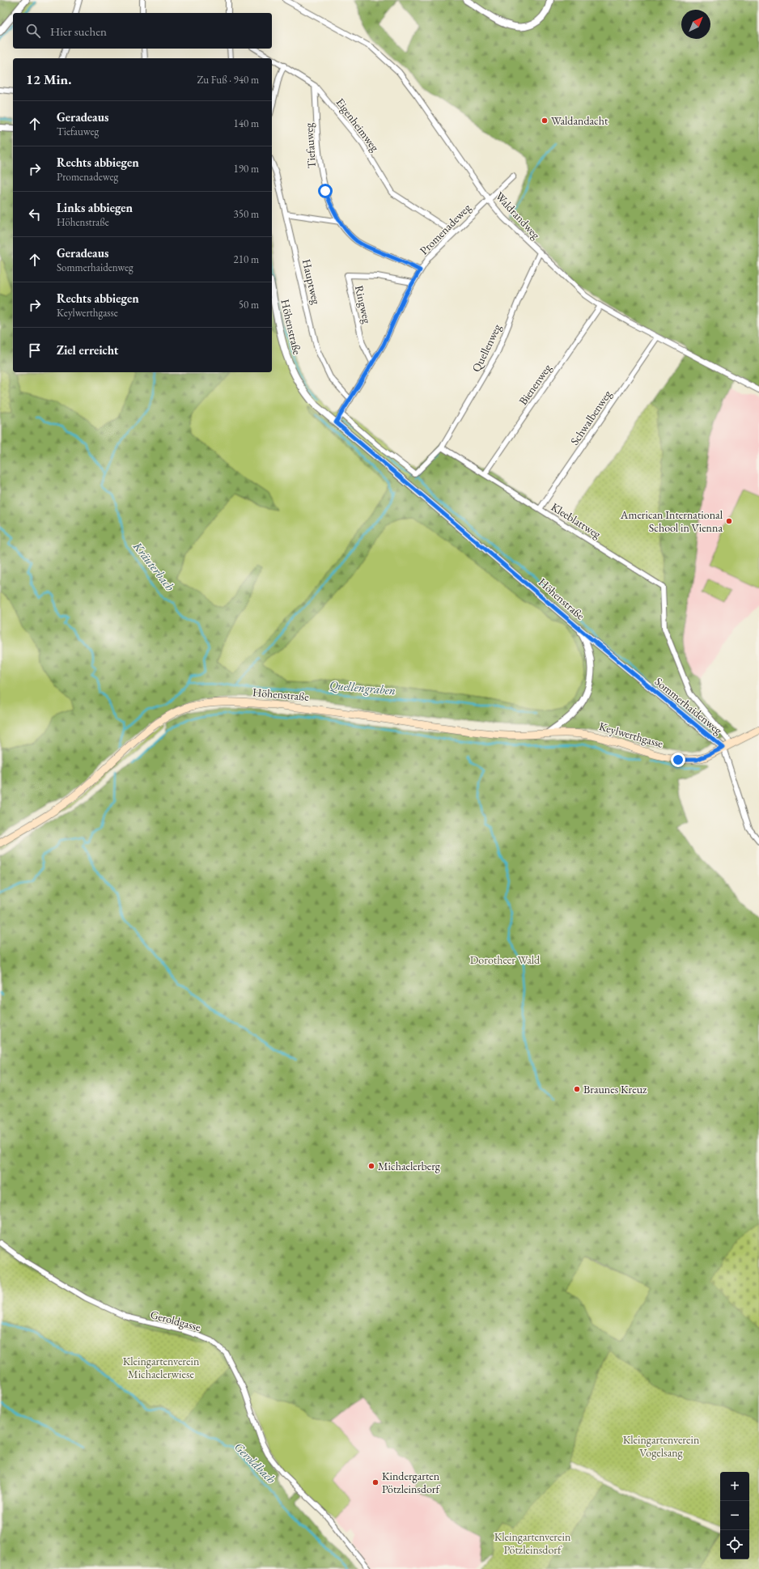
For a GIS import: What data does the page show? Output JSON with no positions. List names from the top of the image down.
{
  "streets": {
    "main road": ["Höhenstraße", "Keylwerthgasse"],
    "street": [
      "Eigenheimweg",
      "Tiefauweg",
      "Waldrandweg",
      "Promenadeweg",
      "Hauptweg",
      "Ringweg",
      "Quellenweg",
      "Bienenweg",
      "Schwalbenweg",
      "Kleeblattweg",
      "Sommerhaidenweg",
      "Geroldgasse"
    ]
  },
  "crossings": [
    ["Eigenheimweg", "Tiefauweg"],
    ["Eigenheimweg", "Promenadeweg"],
    ["Tiefauweg", "Promenadeweg"],
    ["Waldrandweg", "Promenadeweg"],
    ["Waldrandweg", "Quellenweg"],
    ["Waldrandweg", "Bienenweg"],
    ["Waldrandweg", "Schwalbenweg"],
    ["Promenadeweg", "Hauptweg"],
    ["Promenadeweg", "Ringweg"],
    ["Promenadeweg", "Höhenstraße"],
    ["Höhenstraße", "Sommerhaidenweg"],
    ["Höhenstraße", "Keylwerthgasse"],
    ["Quellenweg", "Kleeblattweg"],
    ["Bienenweg", "Kleeblattweg"],
    ["Schwalbenweg", "Kleeblattweg"],
    ["Kleeblattweg", "Keylwerthgasse"],
    ["Sommerhaidenweg", "Keylwerthgasse"]
  ],
  "water": ["Kräuterbach", "Quellengraben", "Geroldbach"],
  "parks": [
    "Dorotheer Wald",
    "Kleingartenverein Michaelerwiese",
    "Kleingartenverein Vogelsang",
    "Kleingartenverein Pötzleinsdorf"
  ],
  "places": [
    "Waldandacht",
    "American International School in Vienna",
    "Braunes Kreuz",
    "Michaelerberg",
    "Kindergarten Pötzleinsdorf"
  ],
  "north": "top right",
  "page": {
    "search": "Hier suchen",
    "heading": ["12 Min.", "Zu Fuß · 940 m"],
    "list": [
      ["Geradeaus", "Tiefauweg", "140 m"],
      ["Rechts abbiegen", "Promenadeweg", "190 m"],
      ["Links abbiegen", "Höhenstraße", "350 m"],
      ["Geradeaus", "Sommerhaidenweg", "210 m"],
      ["Rechts abbiegen", "Keylwerthgasse", "50 m"],
      "Ziel erreicht"
    ],
    "map_buttons": ["+", "−"]
  }
}
